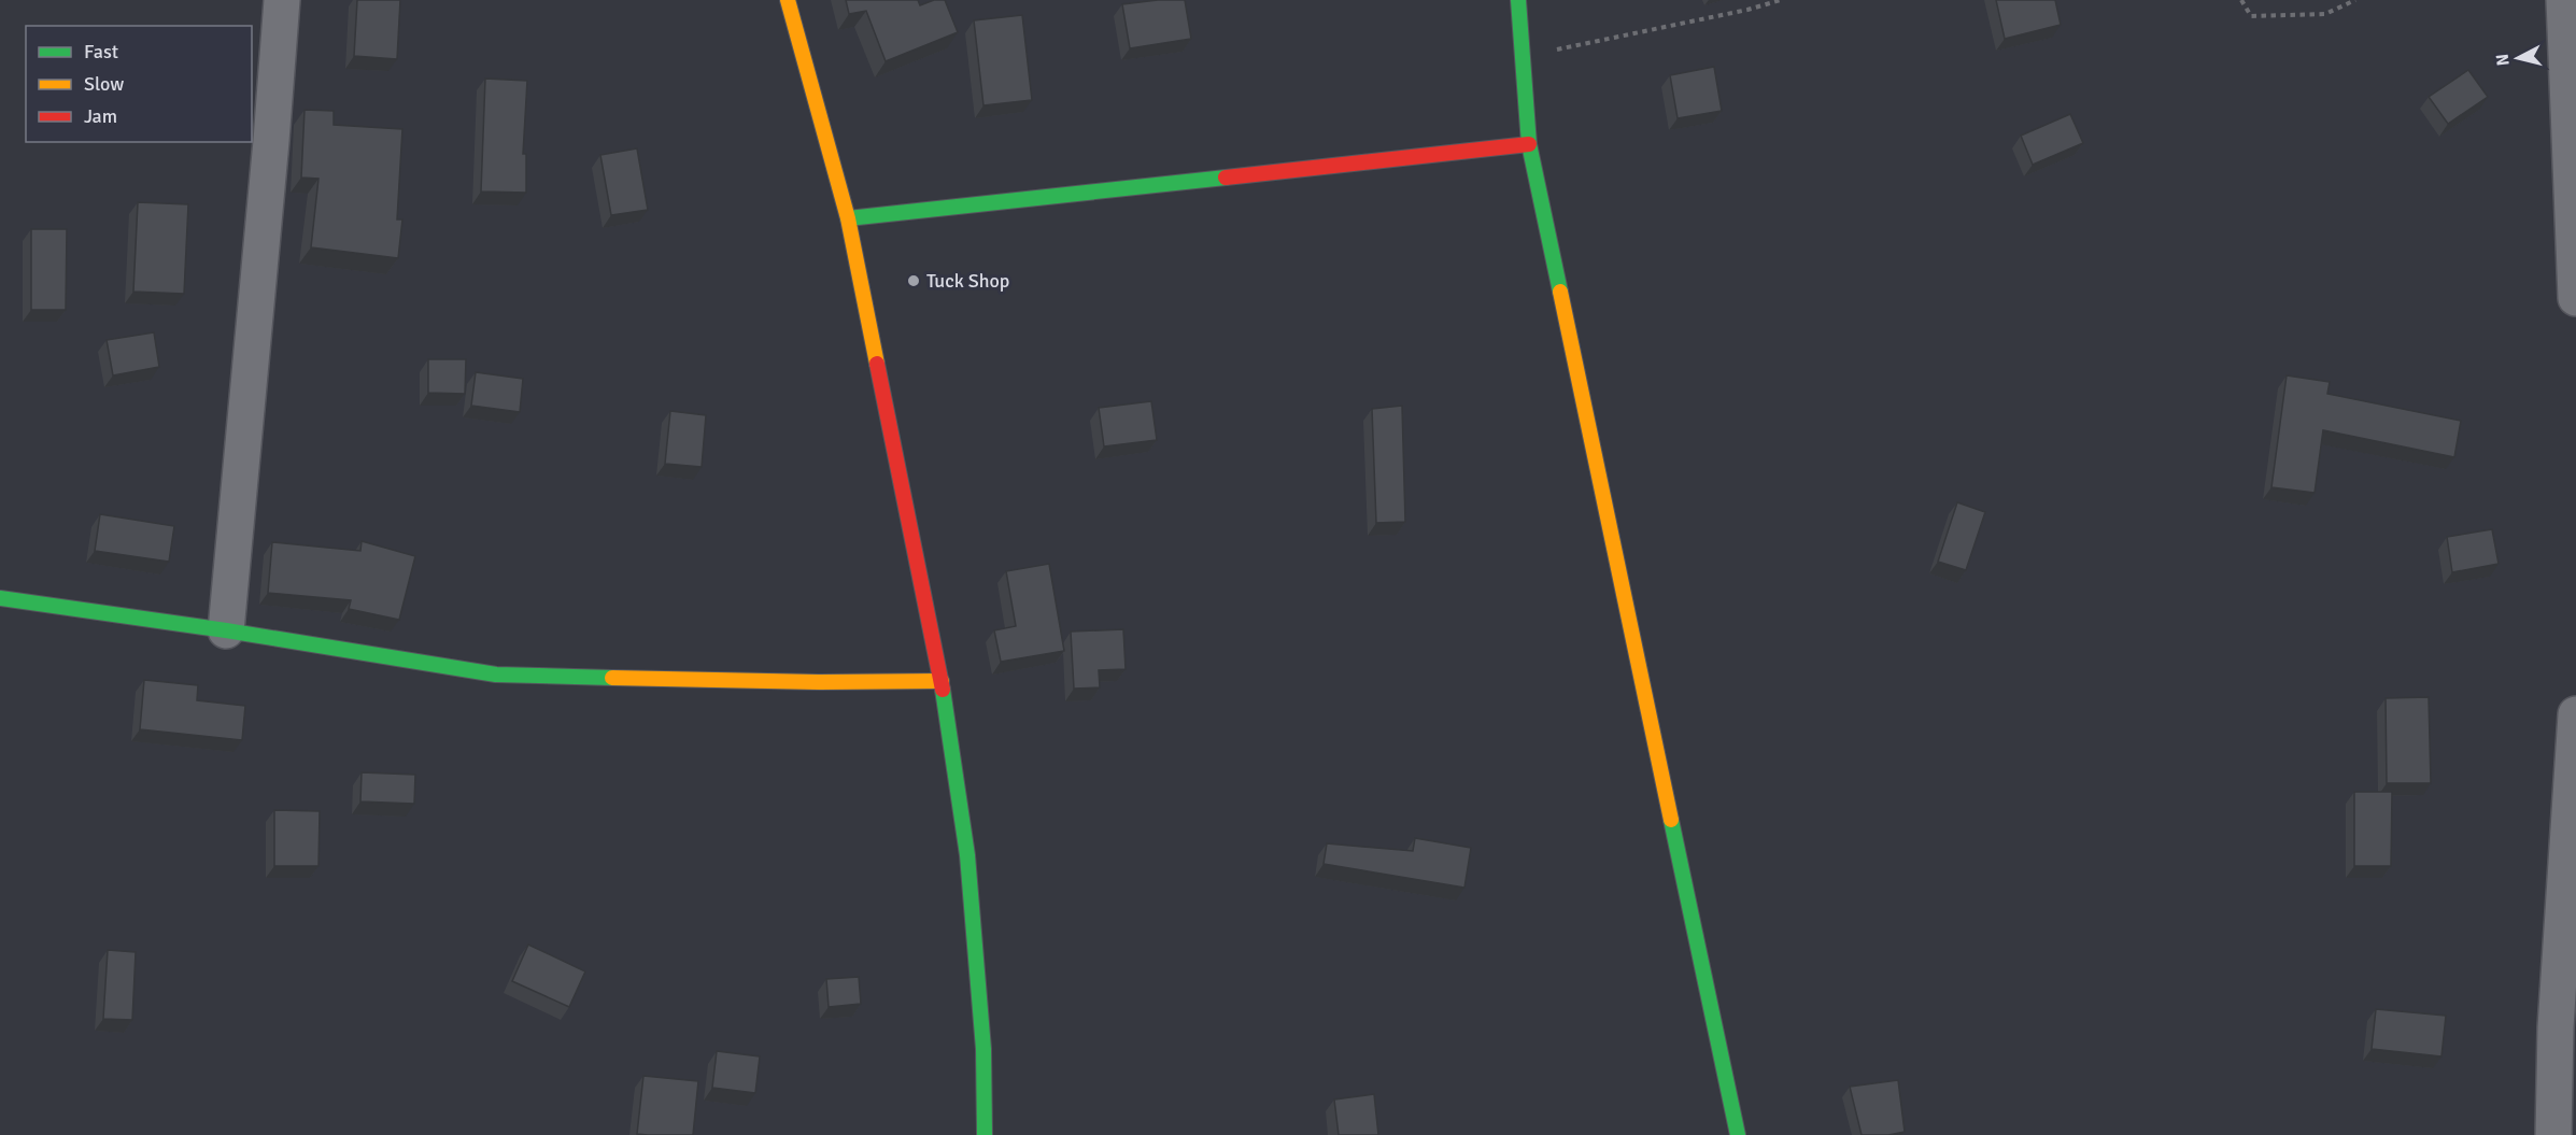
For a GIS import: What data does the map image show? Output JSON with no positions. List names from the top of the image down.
{
  "places": ["Tuck Shop"],
  "legend": ["Fast", "Slow", "Jam"],
  "north": "left"
}
